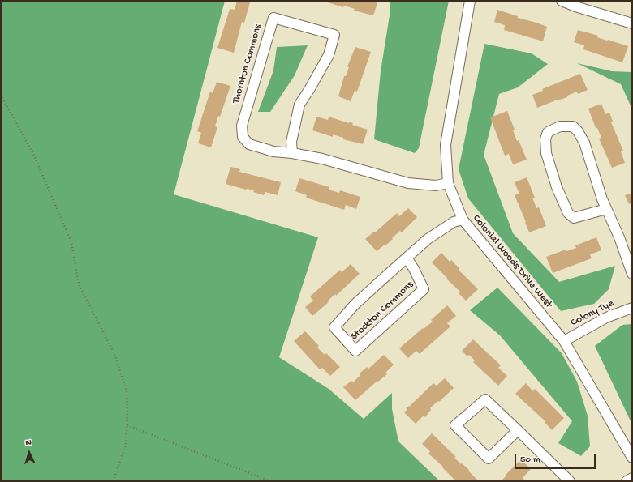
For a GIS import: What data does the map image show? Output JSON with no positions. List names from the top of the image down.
{
  "streets": {
    "street": [
      "Thornton Commons",
      "Colonial Woods Drive West",
      "Stockton Commons",
      "Colony Tye"
    ]
  },
  "crossings": [
    ["Thornton Commons", "Colonial Woods Drive West"],
    ["Colonial Woods Drive West", "Stockton Commons"],
    ["Colonial Woods Drive West", "Colony Tye"]
  ],
  "scale_bar": "50 m",
  "north": "top"
}
